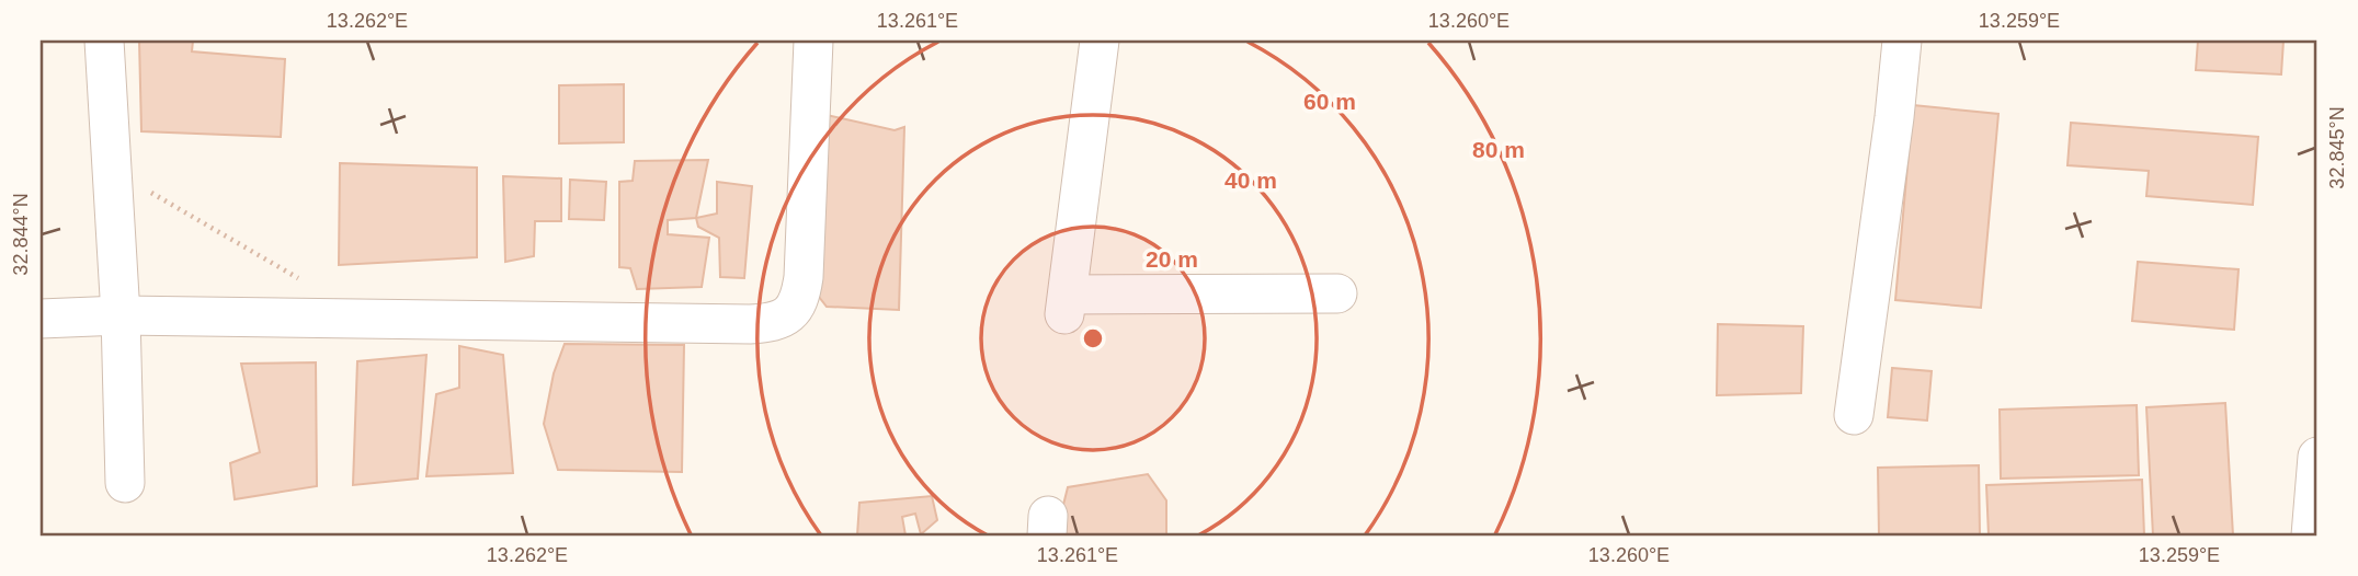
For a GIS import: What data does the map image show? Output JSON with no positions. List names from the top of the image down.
{
  "coordinates": [
    "13.262°E",
    "13.261°E",
    "13.260°E",
    "13.259°E",
    "32.845°N",
    "32.844°N"
  ],
  "rings": [
    "60 m",
    "80 m",
    "40 m",
    "20 m"
  ]
}
